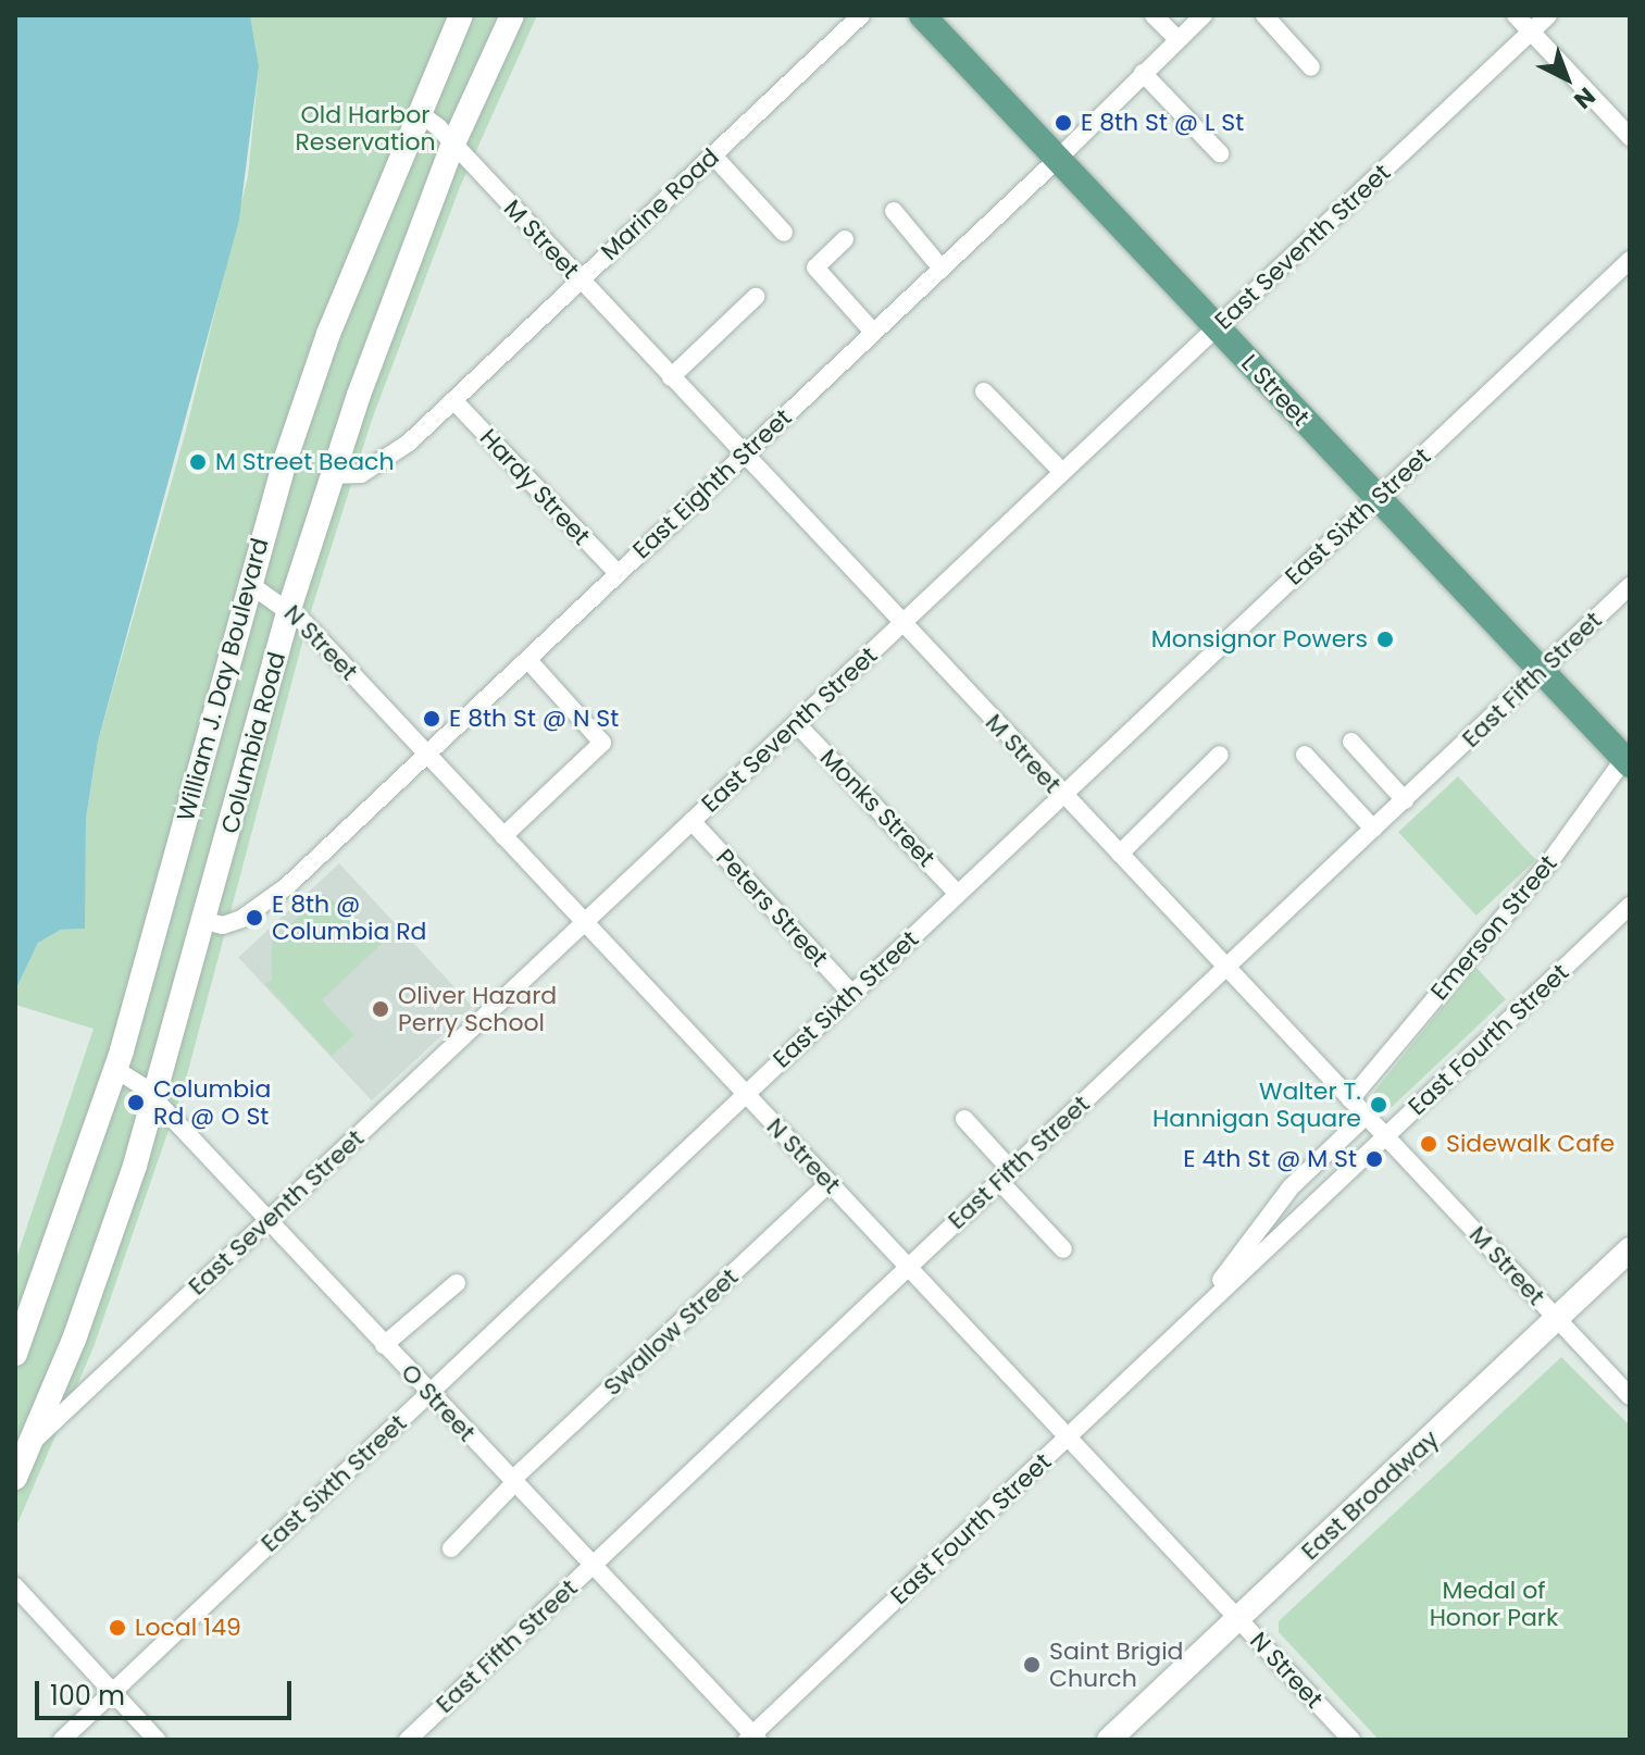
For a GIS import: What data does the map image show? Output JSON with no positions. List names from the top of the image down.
{
  "streets": {
    "main road": [
      "L Street",
      "William J. Day Boulevard",
      "Columbia Road",
      "East Broadway"
    ],
    "street": [
      "Marine Road",
      "M Street",
      "East Seventh Street",
      "East Eighth Street",
      "Hardy Street",
      "East Sixth Street",
      "N Street",
      "East Fifth Street",
      "Monks Street",
      "Peters Street",
      "Emerson Street",
      "East Fourth Street",
      "Swallow Street",
      "O Street"
    ]
  },
  "crossings": [
    ["Marine Road", "M Street"],
    ["Marine Road", "Hardy Street"],
    ["Marine Road", "Columbia Road"],
    ["M Street", "East Seventh Street"],
    ["M Street", "East Eighth Street"],
    ["M Street", "East Sixth Street"],
    ["M Street", "William J. Day Boulevard"],
    ["M Street", "East Fifth Street"],
    ["M Street", "Columbia Road"],
    ["M Street", "Emerson Street"],
    ["M Street", "East Fourth Street"],
    ["M Street", "East Broadway"],
    ["East Seventh Street", "L Street"],
    ["East Seventh Street", "N Street"],
    ["East Seventh Street", "Columbia Road"],
    ["East Seventh Street", "Monks Street"],
    ["East Seventh Street", "Peters Street"],
    ["East Seventh Street", "O Street"],
    ["L Street", "East Eighth Street"],
    ["L Street", "East Sixth Street"],
    ["L Street", "East Fifth Street"],
    ["L Street", "Emerson Street"],
    ["East Eighth Street", "Hardy Street"],
    ["East Eighth Street", "N Street"],
    ["East Eighth Street", "Columbia Road"],
    ["East Sixth Street", "N Street"],
    ["East Sixth Street", "Monks Street"],
    ["East Sixth Street", "Peters Street"],
    ["East Sixth Street", "O Street"],
    ["N Street", "William J. Day Boulevard"],
    ["N Street", "East Fifth Street"],
    ["N Street", "Columbia Road"],
    ["N Street", "East Fourth Street"],
    ["N Street", "Swallow Street"],
    ["N Street", "East Broadway"],
    ["William J. Day Boulevard", "O Street"],
    ["East Fifth Street", "O Street"],
    ["Columbia Road", "O Street"],
    ["East Fourth Street", "O Street"],
    ["Swallow Street", "O Street"]
  ],
  "parks": ["Old Harbor Reservation", "Medal of Honor Park"],
  "places": [
    "E 8th St @ L St",
    "M Street Beach",
    "Monsignor Powers",
    "E 8th St @ N St",
    "E 8th @ Columbia Rd",
    "Oliver Hazard Perry School",
    "Columbia Rd @ O St",
    "Walter T. Hannigan Square",
    "Sidewalk Cafe",
    "E 4th St @ M St",
    "Local 149",
    "Saint Brigid Church"
  ],
  "scale_bar": "100 m",
  "north": "bottom right"
}
